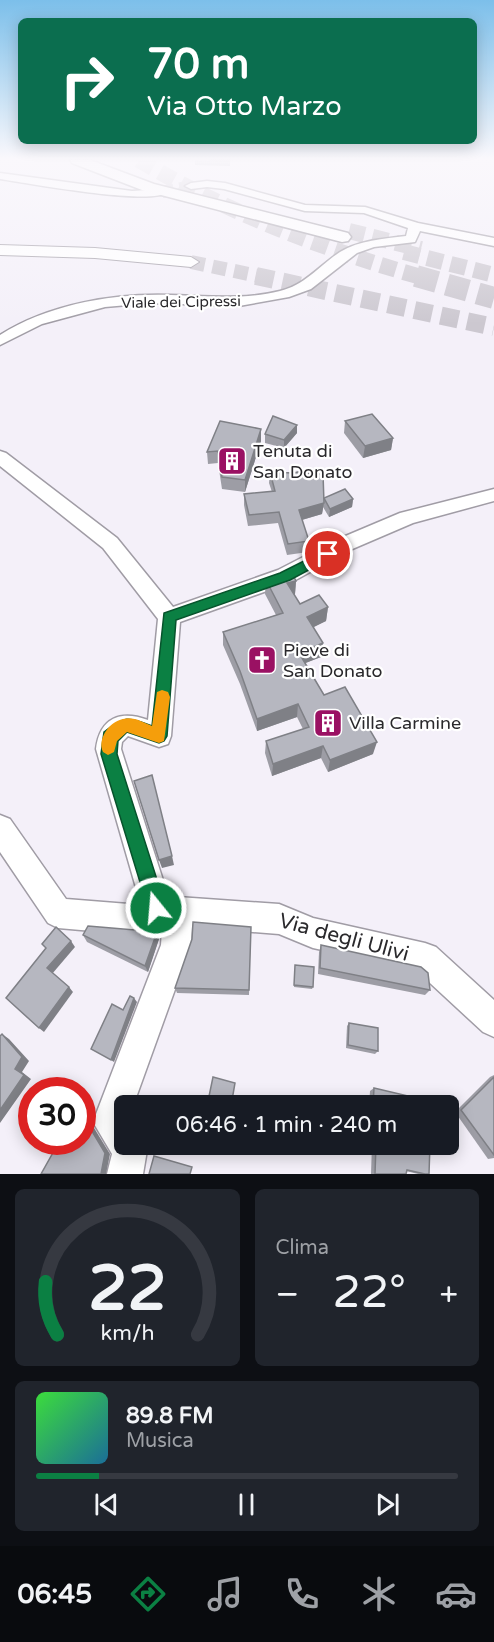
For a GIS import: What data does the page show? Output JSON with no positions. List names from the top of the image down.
{
  "streets": {
    "street": ["Viale dei Cipressi", "Via degli Ulivi"]
  },
  "places": {
    "building": ["Tenuta di San Donato", "Villa Carmine"],
    "church": ["Pieve di San Donato"]
  },
  "page": {
    "turn": ["70 m", "Via Otto Marzo"],
    "limit": "30",
    "trip": "06:46 · 1 min · 240 m",
    "tile": "Clima",
    "heat": ["−", "22°", "+"],
    "song": ["89.8 FM", "Musica"],
    "tabs": "06:45",
    "gauge": ["22", "km/h"]
  }
}
